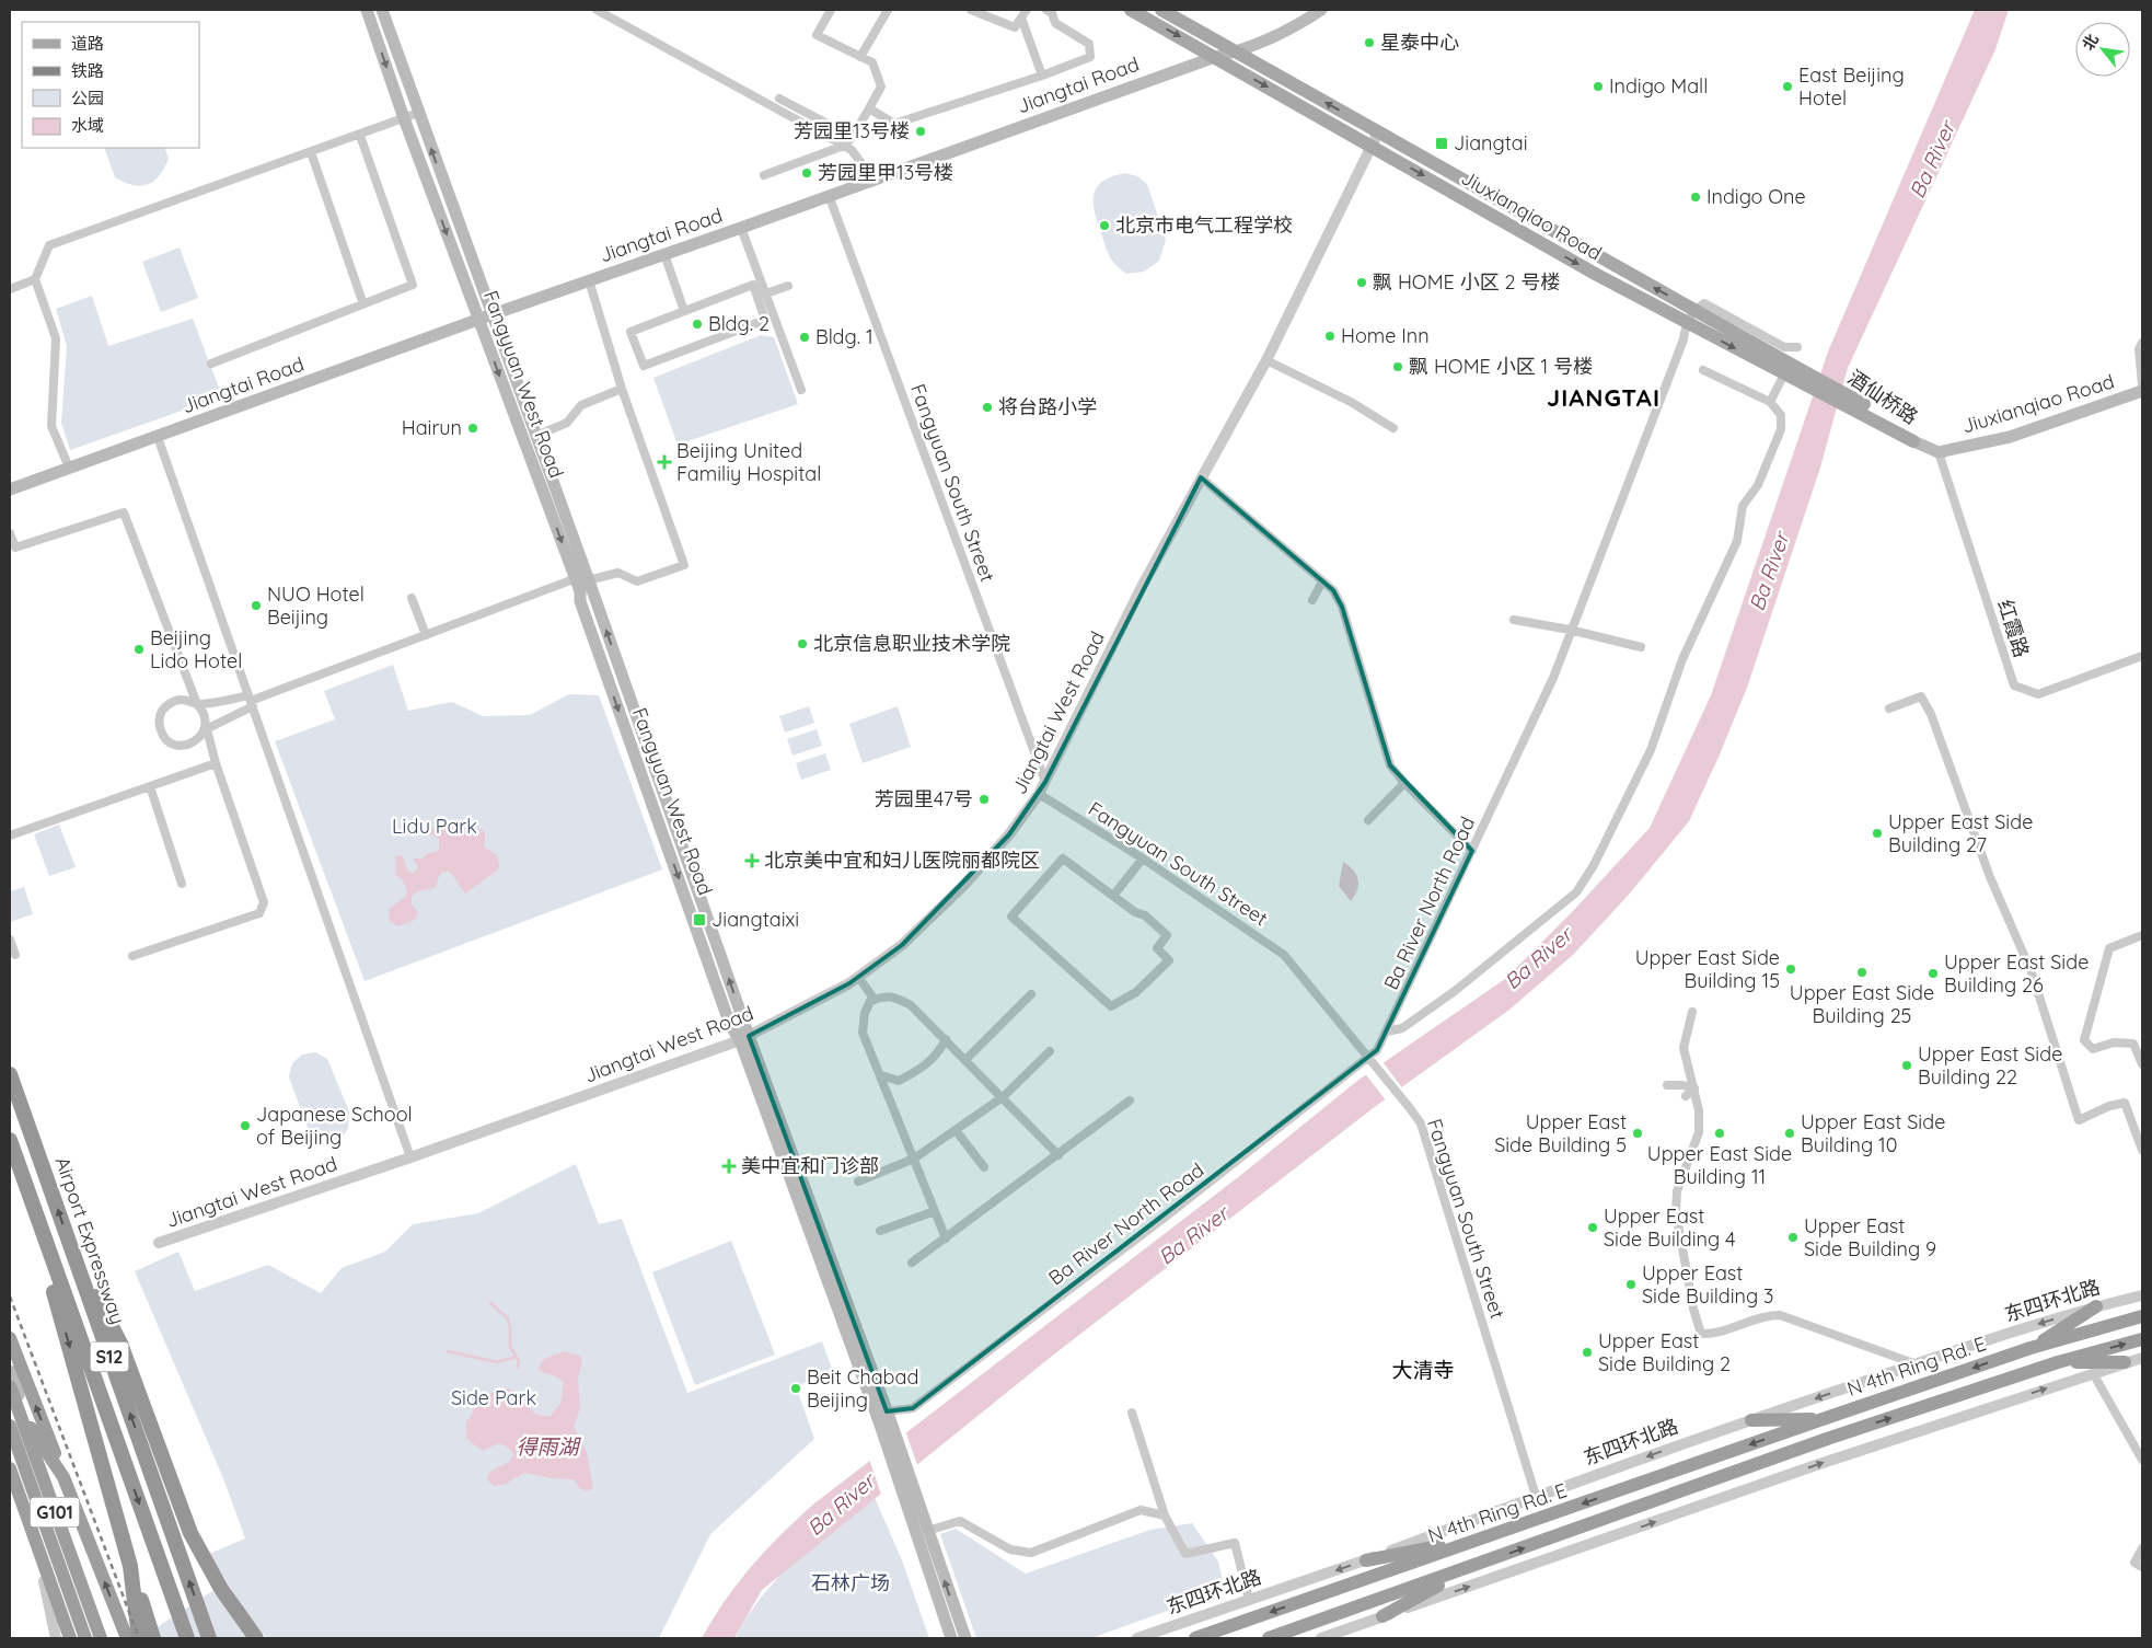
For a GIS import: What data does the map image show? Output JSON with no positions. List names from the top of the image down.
{
  "streets": {
    "highway": [
      "Airport Expressway",
      "东四环北路",
      "S12",
      "N 4th Ring Rd. E",
      "G101"
    ],
    "main road": [
      "Jiangtai Road",
      "Jiuxianqiao Road",
      "Fangyuan West Road",
      "酒仙桥路"
    ],
    "street": [
      "Fangyuan South Street",
      "红霞路",
      "Jiangtai West Road",
      "Ba River North Road"
    ]
  },
  "crossings": [
    ["Jiangtai Road", "Jiuxianqiao Road"],
    ["Jiangtai Road", "Fangyuan West Road"],
    ["Jiangtai Road", "Fangyuan South Street"],
    ["Jiuxianqiao Road", "酒仙桥路"],
    ["Jiuxianqiao Road", "红霞路"],
    ["Jiuxianqiao Road", "Jiangtai West Road"],
    ["Jiuxianqiao Road", "Ba River North Road"],
    ["Fangyuan West Road", "Jiangtai West Road"],
    ["Fangyuan West Road", "Ba River North Road"],
    ["Fangyuan South Street", "Jiangtai West Road"],
    ["Fangyuan South Street", "Ba River North Road"],
    ["Fangyuan South Street", "东四环北路"],
    ["东四环北路", "N 4th Ring Rd. E"]
  ],
  "districts": ["JIANGTAI", "大清寺"],
  "water": ["Ba River", "得雨湖"],
  "parks": ["Lidu Park", "Side Park", "石林广场"],
  "places": {
    "other": [
      "星泰中心",
      "Indigo Mall",
      "East Beijing Hotel",
      "芳园里13号楼",
      "芳园里甲13号楼",
      "Indigo One",
      "北京市电气工程学校",
      "飘 HOME 小区 2 号楼",
      "Bldg. 2",
      "Home Inn",
      "Bldg. 1",
      "飘 HOME 小区 1 号楼",
      "将台路小学",
      "Hairun",
      "NUO Hotel Beijing",
      "北京信息职业技术学院",
      "Beijing Lido Hotel",
      "芳园里47号",
      "Upper East Side Building 27",
      "Upper East Side Building 15",
      "Upper East Side Building 25",
      "Upper East Side Building 26",
      "Upper East Side Building 22",
      "Japanese School of Beijing",
      "Upper East Side Building 5",
      "Upper East Side Building 11",
      "Upper East Side Building 10",
      "Upper East Side Building 4",
      "Upper East Side Building 9",
      "Upper East Side Building 3",
      "Upper East Side Building 2",
      "Beit Chabad Beijing"
    ],
    "transit": ["Jiangtai", "Jiangtaixi"],
    "health": ["Beijing United Familiy Hospital", "北京美中宜和妇儿医院丽都院区", "美中宜和门诊部"]
  },
  "legend": [
    "道路",
    "铁路",
    "公园",
    "水域"
  ],
  "north": "top left"
}
